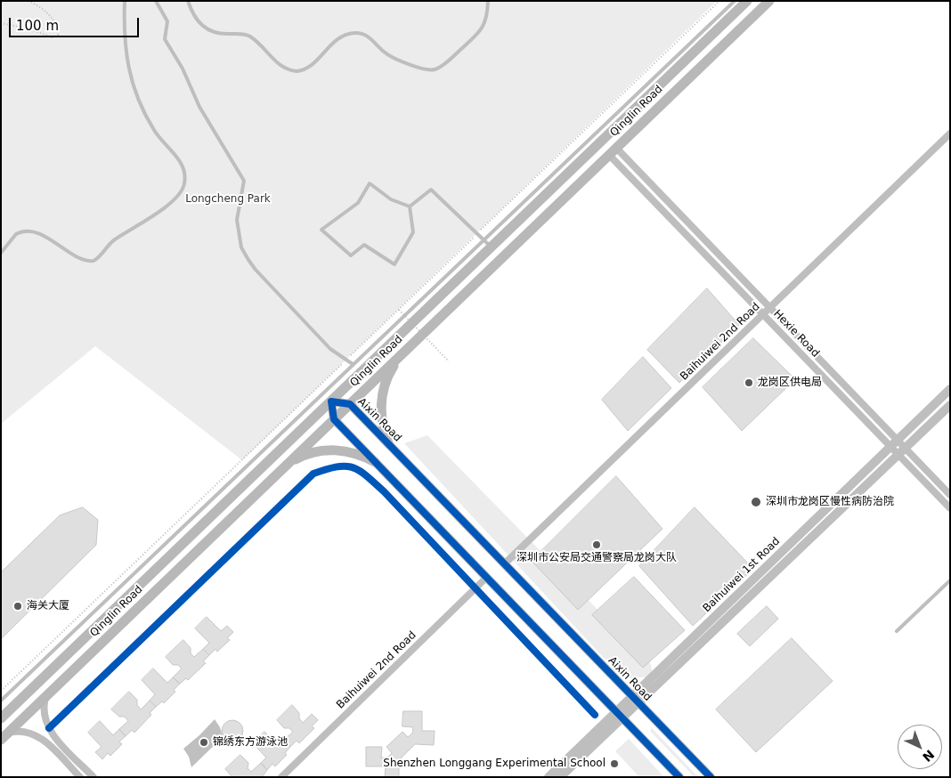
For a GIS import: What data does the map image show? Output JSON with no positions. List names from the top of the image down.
{
  "streets": {
    "main road": ["Qinglin Road"],
    "street": [
      "Hexie Road",
      "Baihuiwei 2nd Road",
      "Aixin Road",
      "Baihuiwei 1st Road"
    ]
  },
  "crossings": [
    ["Qinglin Road", "Hexie Road"],
    ["Qinglin Road", "Aixin Road"],
    ["Hexie Road", "Baihuiwei 2nd Road"],
    ["Hexie Road", "Baihuiwei 1st Road"],
    ["Baihuiwei 2nd Road", "Aixin Road"],
    ["Aixin Road", "Baihuiwei 1st Road"]
  ],
  "parks": ["Longcheng Park"],
  "places": [
    "龙岗区供电局",
    "深圳市龙岗区慢性病防治院",
    "深圳市公安局交通警察局龙岗大队",
    "海关大厦",
    "锦绣东方游泳池",
    "Shenzhen Longgang Experimental School"
  ],
  "scale_bar": "100 m",
  "north": "bottom right"
}
